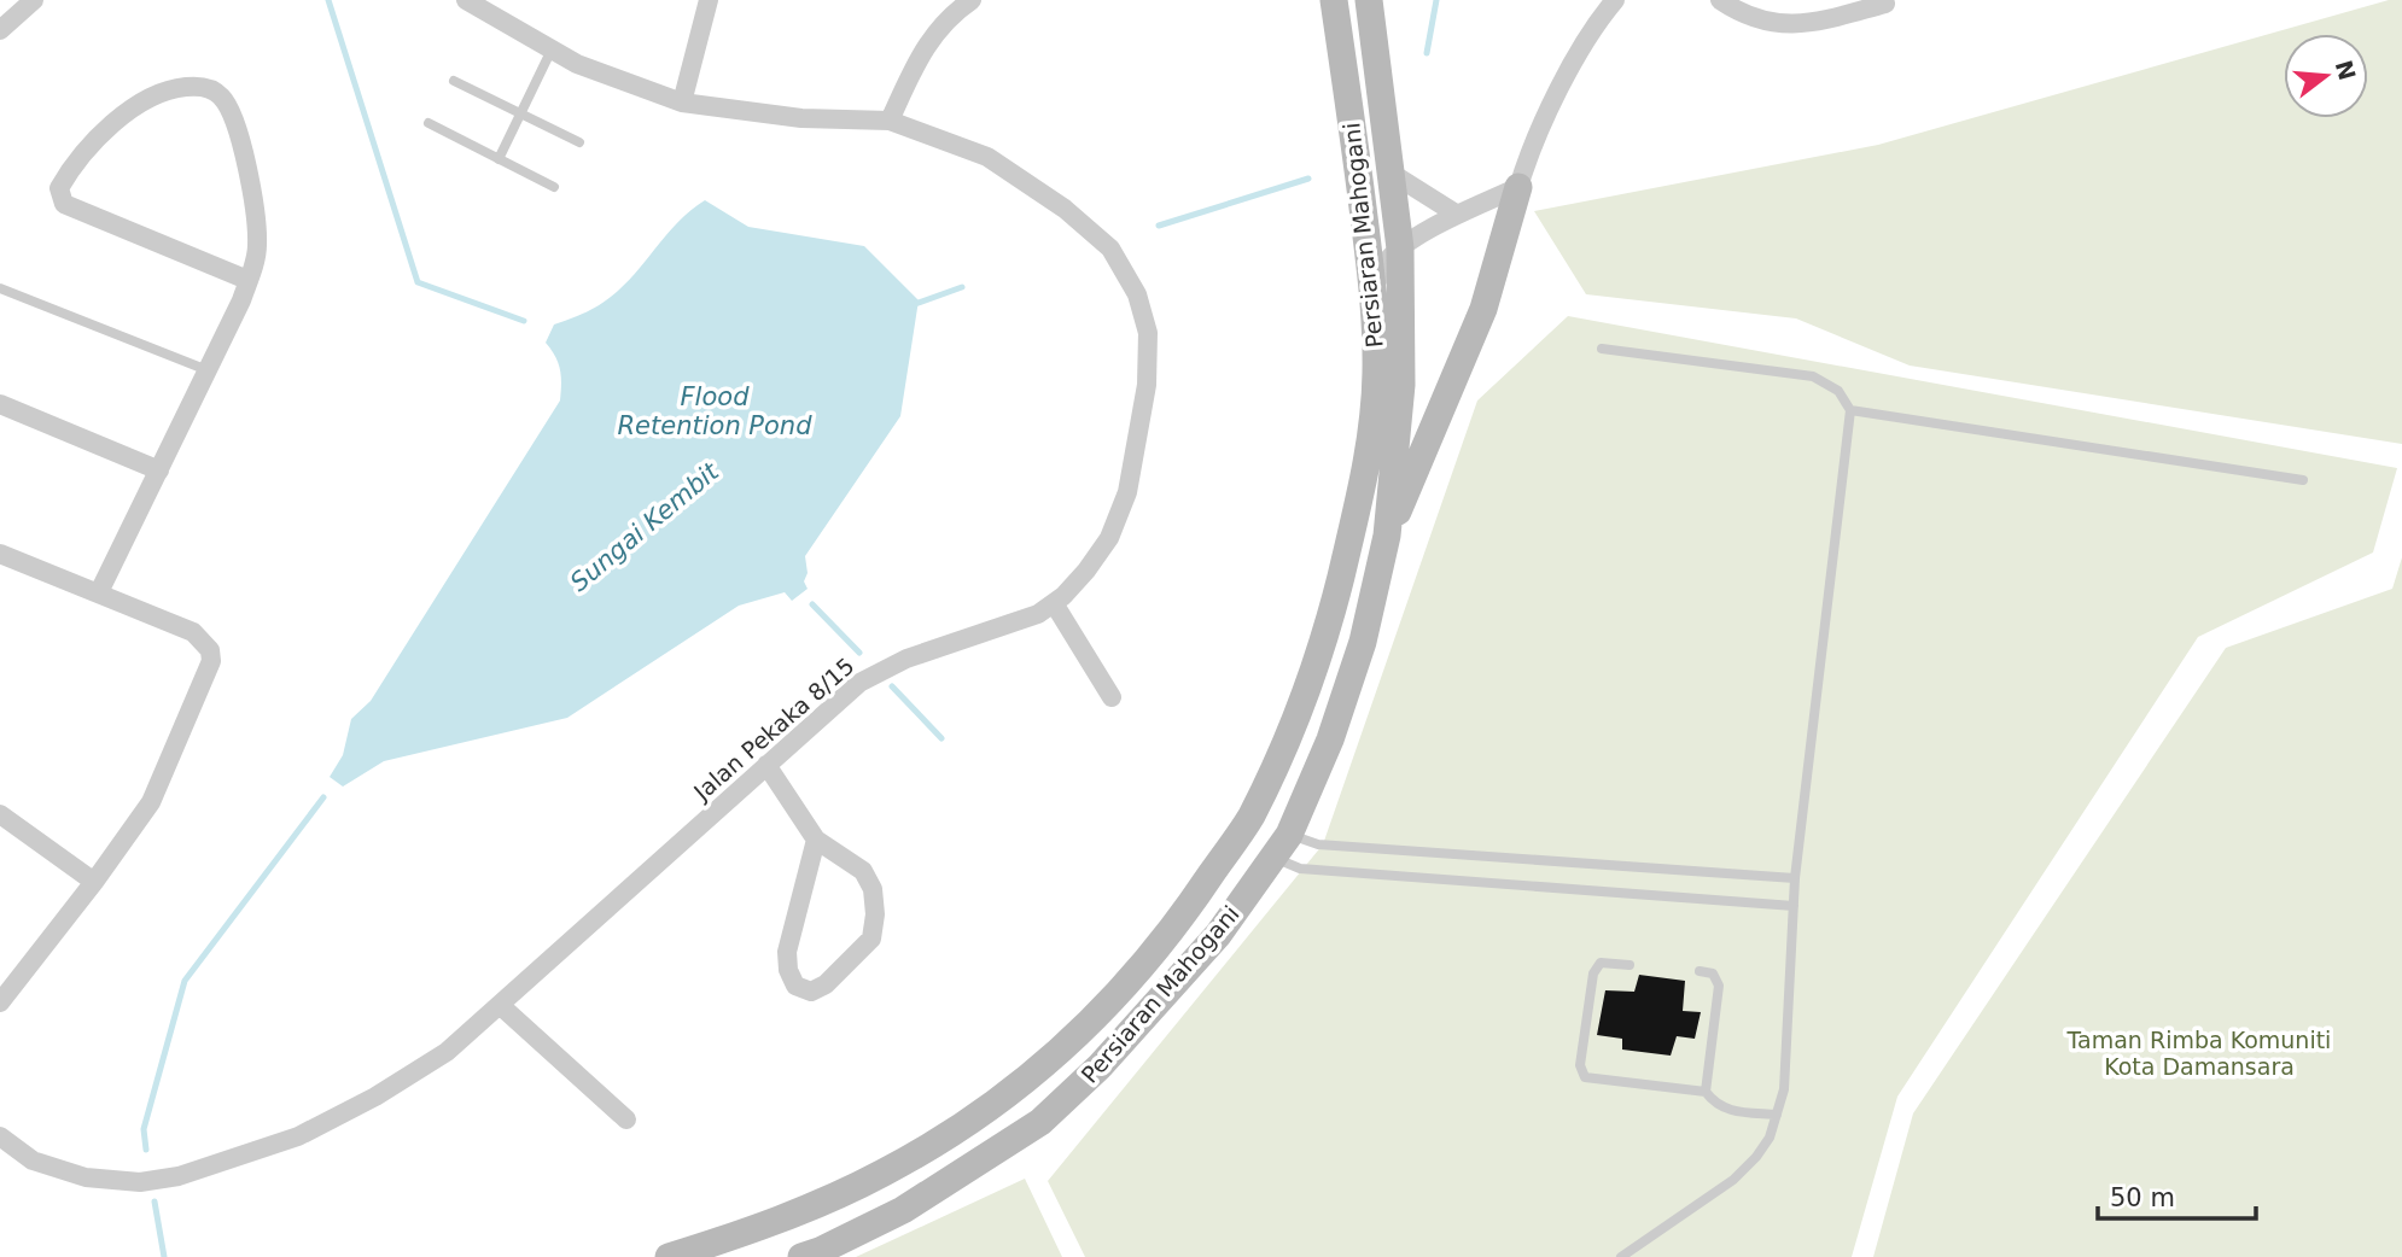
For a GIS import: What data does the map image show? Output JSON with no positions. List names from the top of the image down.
{
  "streets": {
    "main road": ["Persiaran Mahogani"],
    "street": ["Jalan Pekaka 8/15"]
  },
  "water": ["Flood Retention Pond", "Sungai Kembit"],
  "parks": ["Taman Rimba Komuniti Kota Damansara"],
  "scale_bar": "50 m",
  "north": "right"
}
